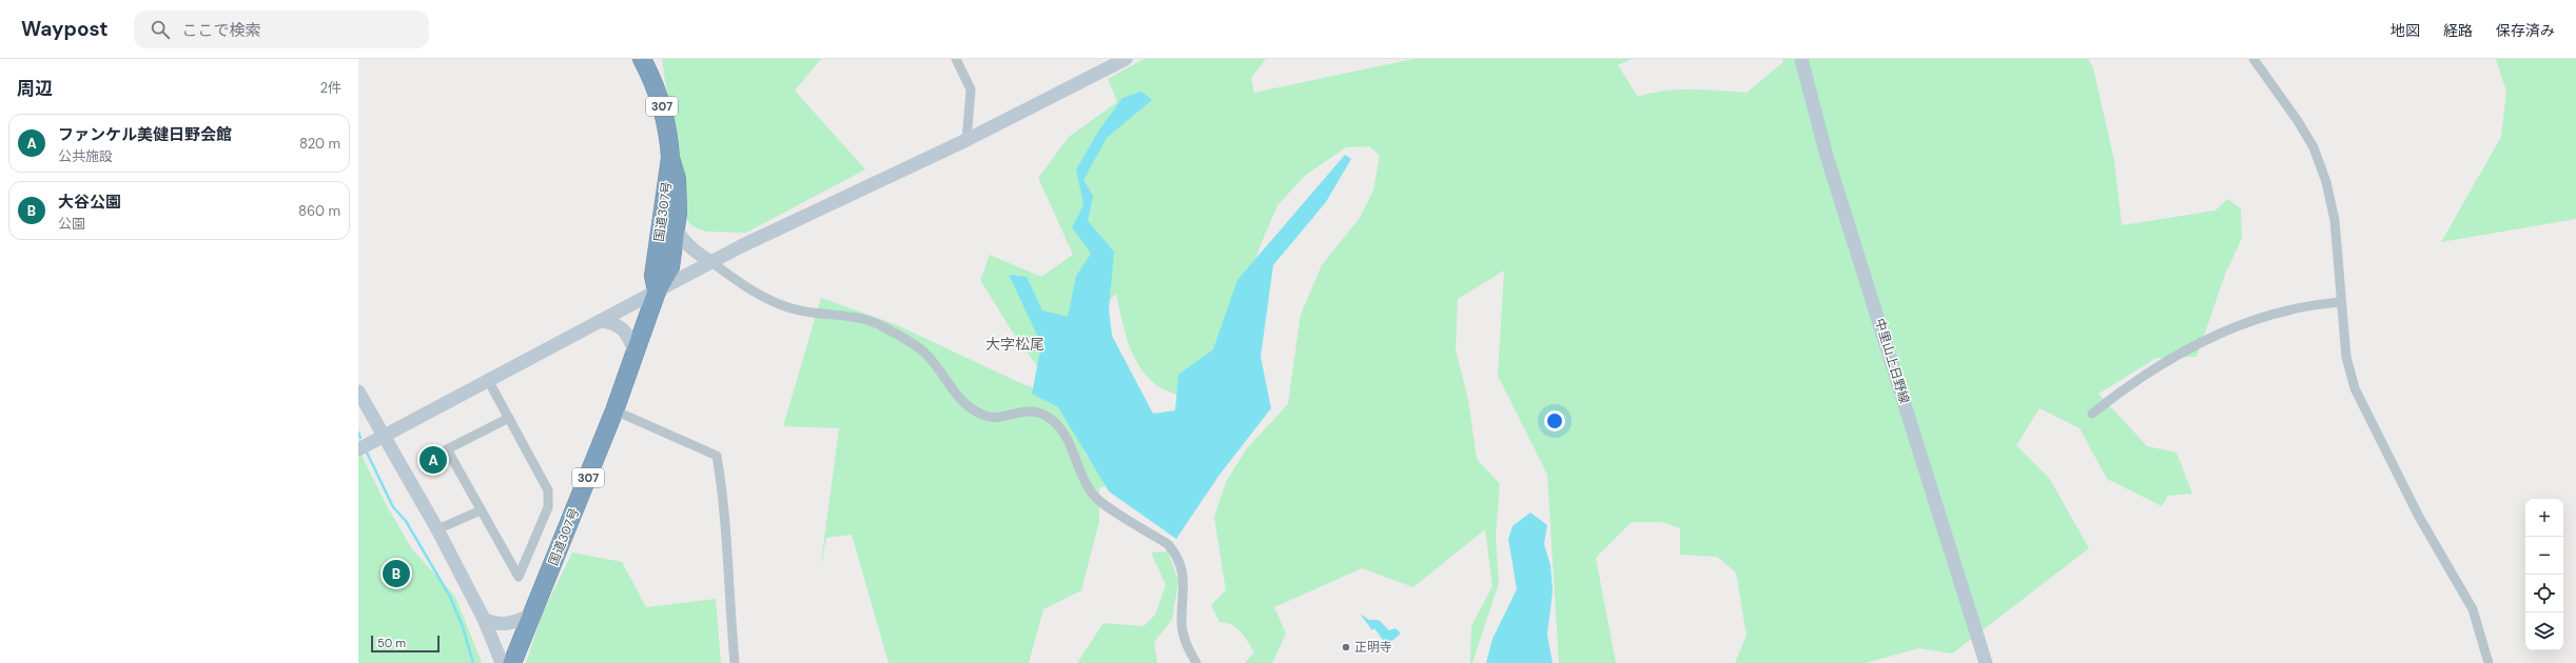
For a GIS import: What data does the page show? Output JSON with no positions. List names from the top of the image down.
{
  "streets": {
    "highway": ["307", "国道307号"],
    "street": ["中里山上日野線"]
  },
  "districts": ["大字松尾"],
  "places": ["正明寺"],
  "scale_bar": "50 m",
  "page": {
    "header": "Waypost",
    "search": "ここで検索",
    "nav": ["地図", "経路", "保存済み"],
    "heading": ["周辺", "2件"],
    "list": [
      {
        "mark": "A",
        "name": "ファンケル美健日野会館",
        "note": "公共施設",
        "value": "820 m"
      },
      {
        "mark": "B",
        "name": "大谷公園",
        "note": "公園",
        "value": "860 m"
      }
    ],
    "pins": ["A", "B"],
    "map_buttons": ["+", "−"],
    "scale": "50 m"
  }
}
